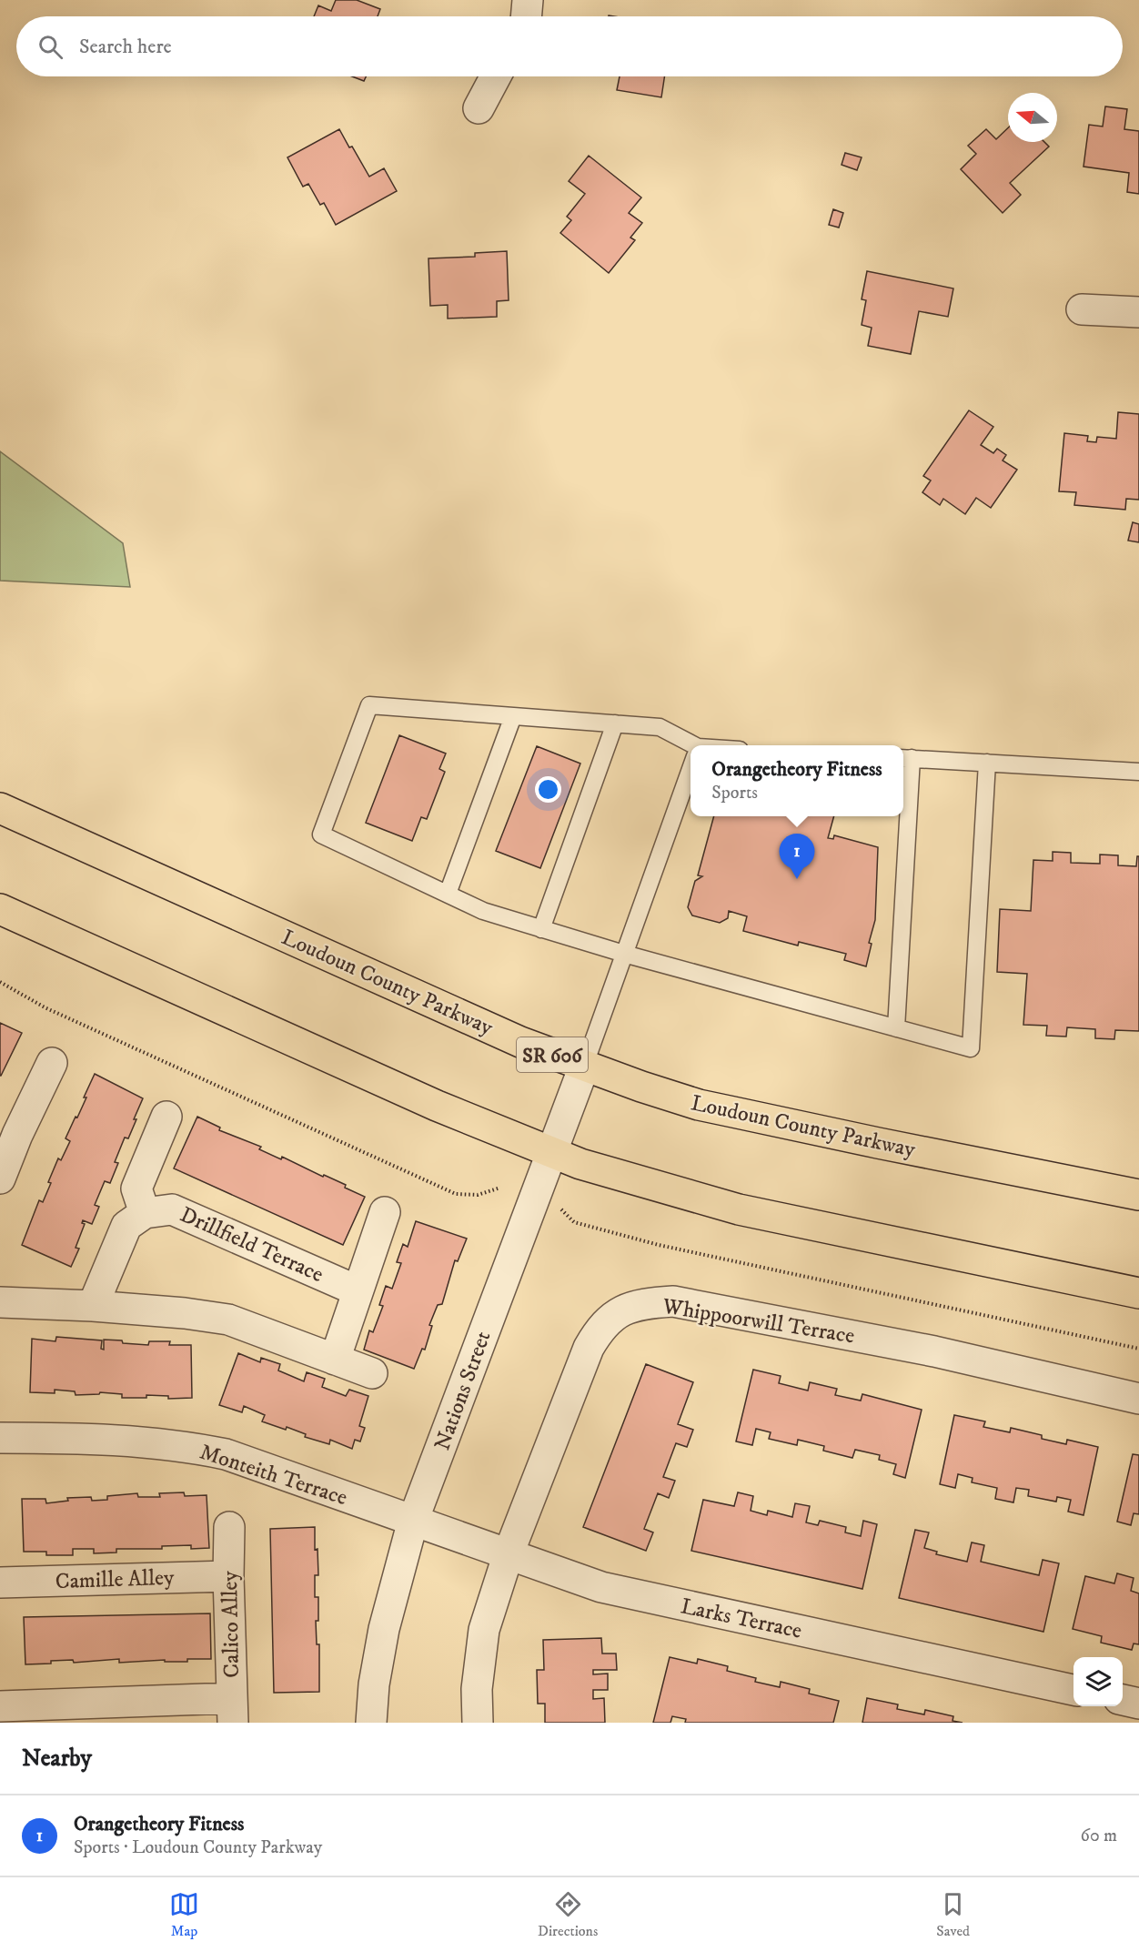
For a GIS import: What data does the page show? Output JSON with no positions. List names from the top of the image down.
{
  "streets": {
    "main road": ["Loudoun County Parkway", "SR 606"],
    "street": [
      "Drillfield Terrace",
      "Whippoorwill Terrace",
      "Nations Street",
      "Monteith Terrace",
      "Camille Alley",
      "Larks Terrace",
      "Calico Alley"
    ]
  },
  "crossings": [
    ["Loudoun County Parkway", "Nations Street"],
    ["Whippoorwill Terrace", "Larks Terrace"],
    ["Nations Street", "Monteith Terrace"],
    ["Nations Street", "Larks Terrace"],
    ["Monteith Terrace", "Larks Terrace"],
    ["Camille Alley", "Calico Alley"]
  ],
  "north": "left",
  "page": {
    "search": "Search here",
    "popup": ["Orangetheory Fitness", "Sports"],
    "pins": "1",
    "heading": "Nearby",
    "list": [
      {
        "mark": "1",
        "name": "Orangetheory Fitness",
        "note": "Sports · Loudoun County Parkway",
        "value": "60 m"
      }
    ],
    "nav": ["Map", "Directions", "Saved"]
  }
}
